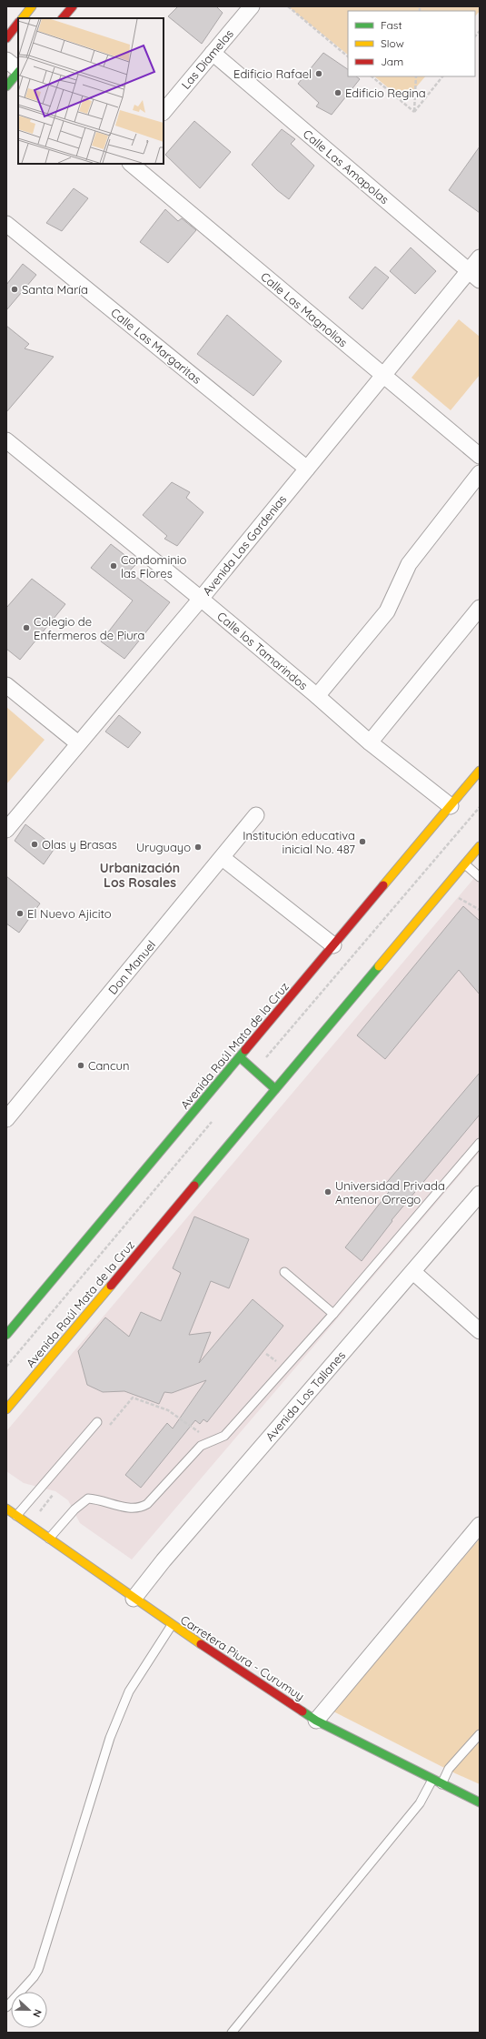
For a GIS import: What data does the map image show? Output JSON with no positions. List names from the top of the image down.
{
  "streets": {
    "main road": ["Avenida Raúl Mata de la Cruz", "Carretera Piura - Curumuy"],
    "street": [
      "Las Diamelas",
      "Calle Las Amapolas",
      "Calle Las Magnolias",
      "Calle Las Margaritas",
      "Avenida Las Gardenias",
      "Calle los Tamarindos",
      "Don Manuel",
      "Avenida Los Tallanes"
    ]
  },
  "crossings": [
    ["Las Diamelas", "Calle Las Amapolas"],
    ["Calle Las Amapolas", "Avenida Las Gardenias"],
    ["Calle Las Magnolias", "Avenida Las Gardenias"],
    ["Calle Las Margaritas", "Avenida Las Gardenias"],
    ["Avenida Las Gardenias", "Calle los Tamarindos"],
    ["Calle los Tamarindos", "Avenida Raúl Mata de la Cruz"],
    ["Avenida Los Tallanes", "Carretera Piura - Curumuy"]
  ],
  "districts": ["Urbanización Los Rosales"],
  "places": [
    "Edificio Rafael",
    "Edificio Regina",
    "Santa María",
    "Condominio las Flores",
    "Colegio de Enfermeros de Piura",
    "Institución educativa inicial No. 487",
    "Olas y Brasas",
    "Uruguayo",
    "El Nuevo Ajicito",
    "Cancun",
    "Universidad Privada Antenor Orrego"
  ],
  "legend": ["Fast", "Slow", "Jam"],
  "north": "right"
}
